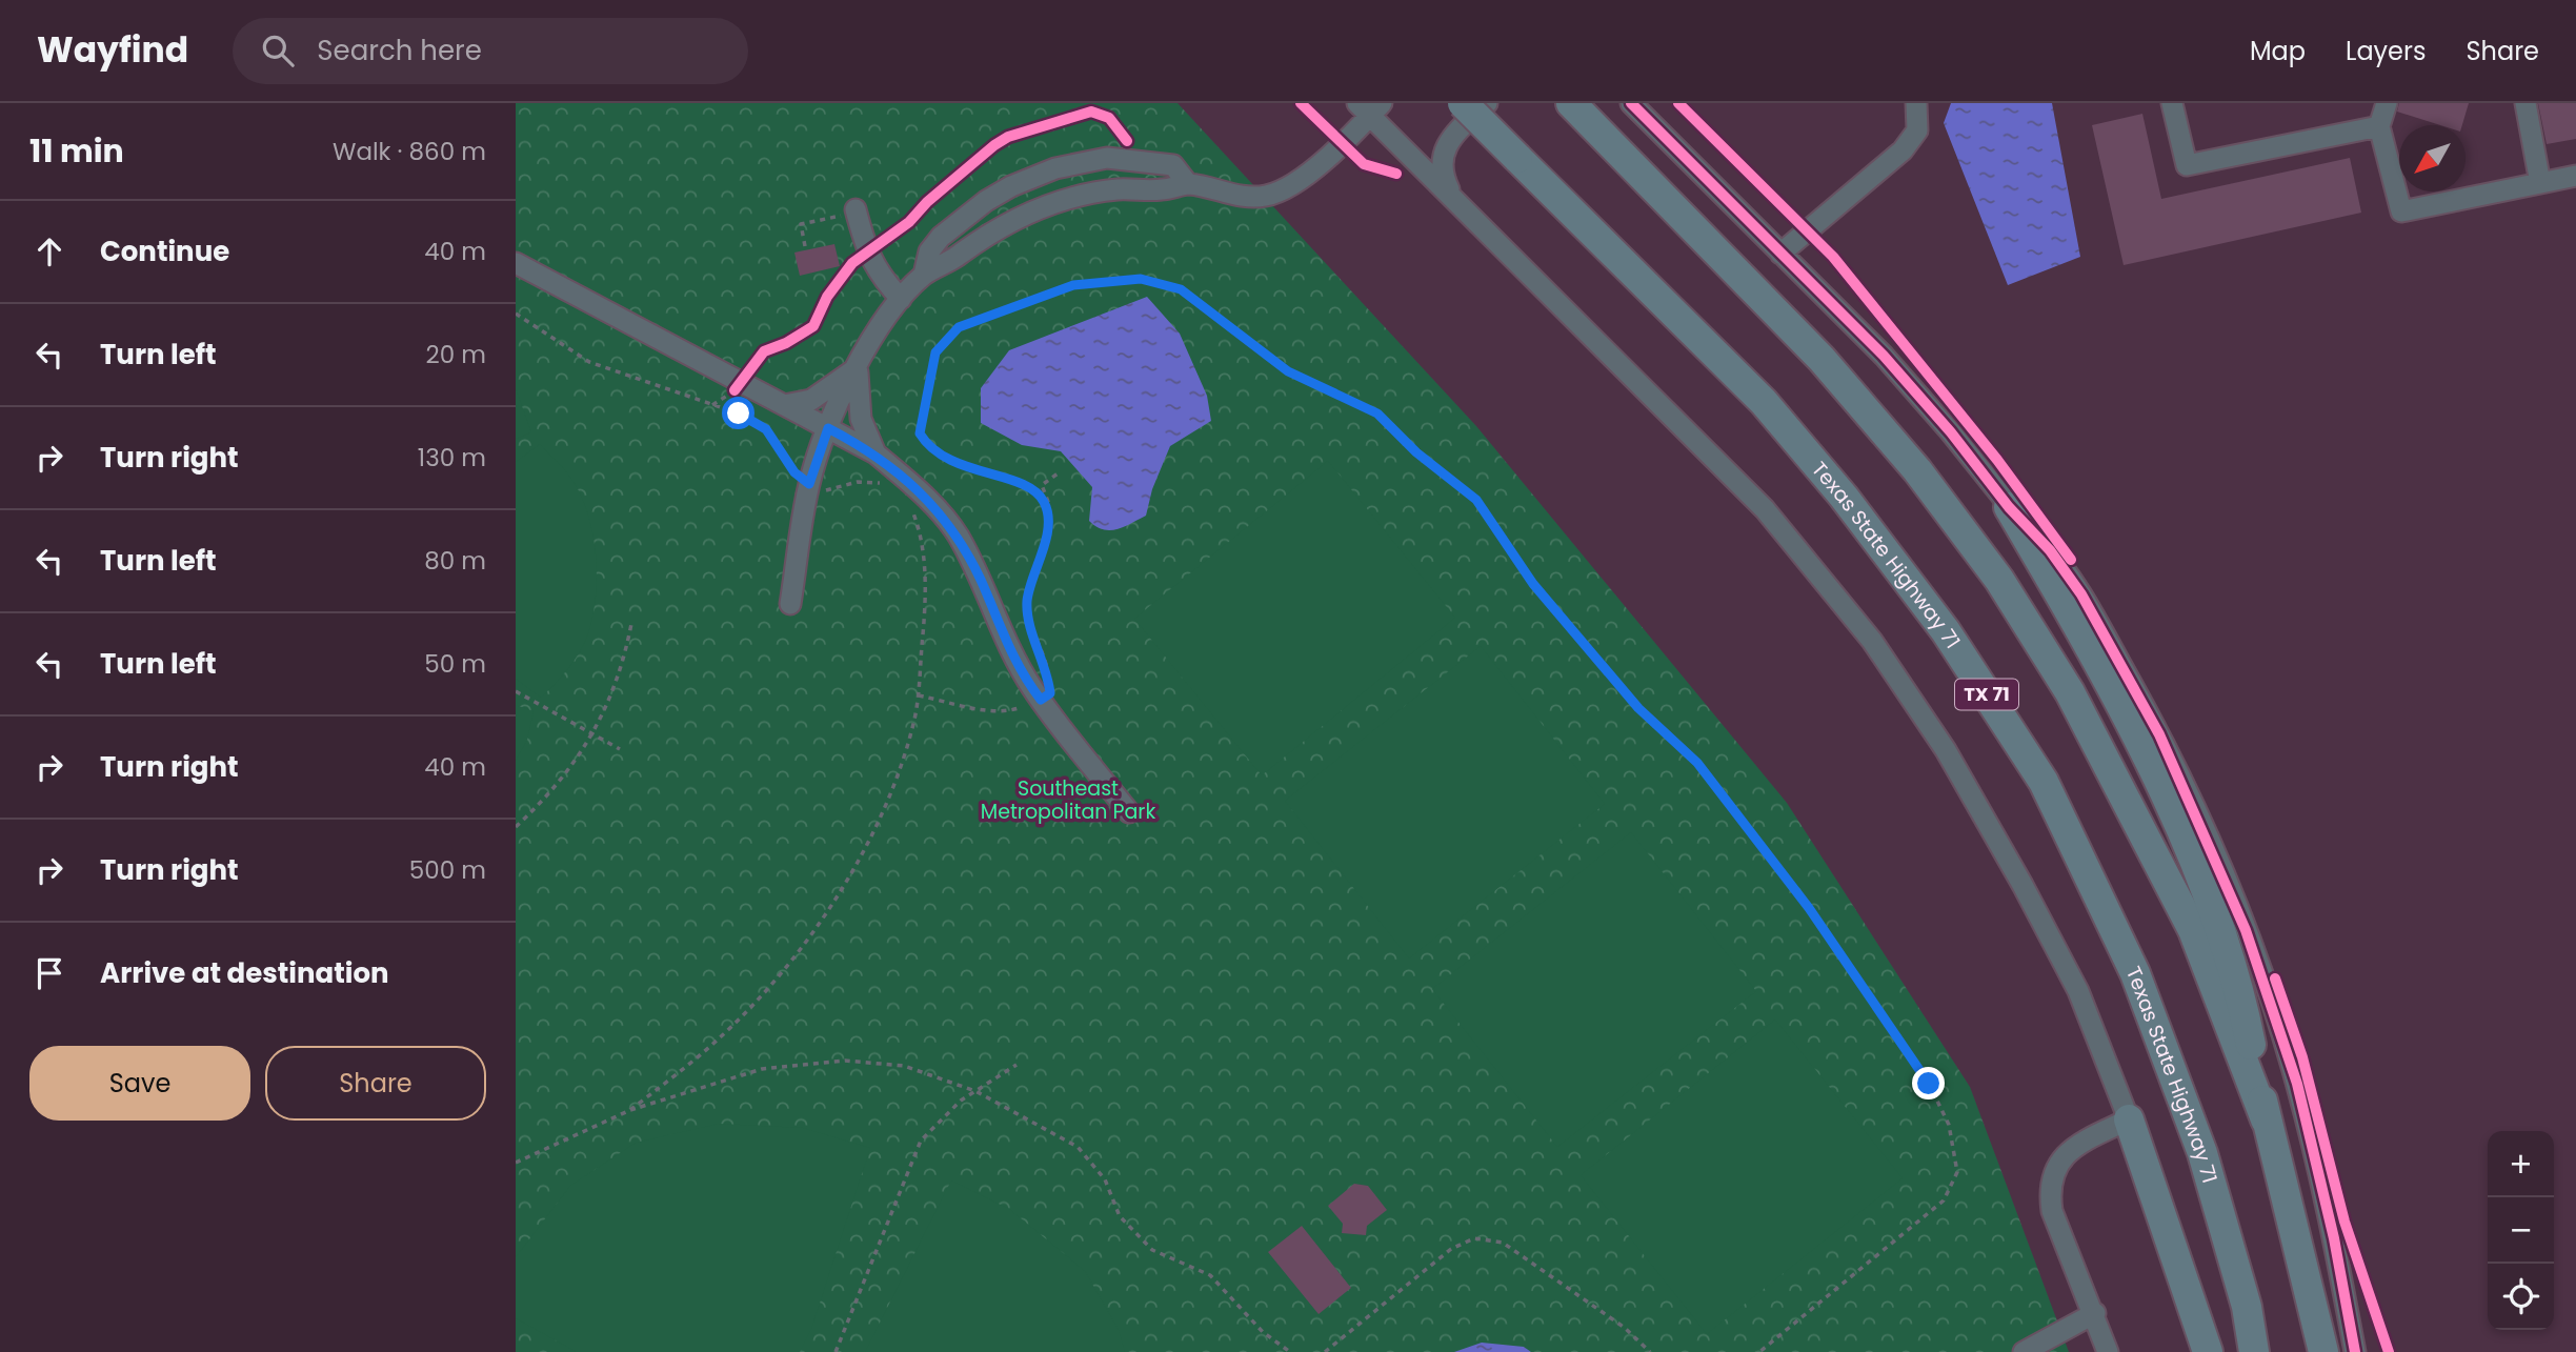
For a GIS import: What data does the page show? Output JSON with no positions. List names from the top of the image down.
{
  "streets": {
    "highway": ["Texas State Highway 71", "TX 71"]
  },
  "parks": ["Southeast Metropolitan Park"],
  "north": "bottom left",
  "page": {
    "header": "Wayfind",
    "search": "Search here",
    "nav": ["Map", "Layers", "Share"],
    "heading": ["11 min", "Walk · 860 m"],
    "list": [
      ["Continue", "40 m"],
      ["Turn left", "20 m"],
      ["Turn right", "130 m"],
      ["Turn left", "80 m"],
      ["Turn left", "50 m"],
      ["Turn right", "40 m"],
      ["Turn right", "500 m"],
      "Arrive at destination"
    ],
    "buttons": ["Save", "Share"],
    "map_buttons": ["+", "−"]
  }
}
